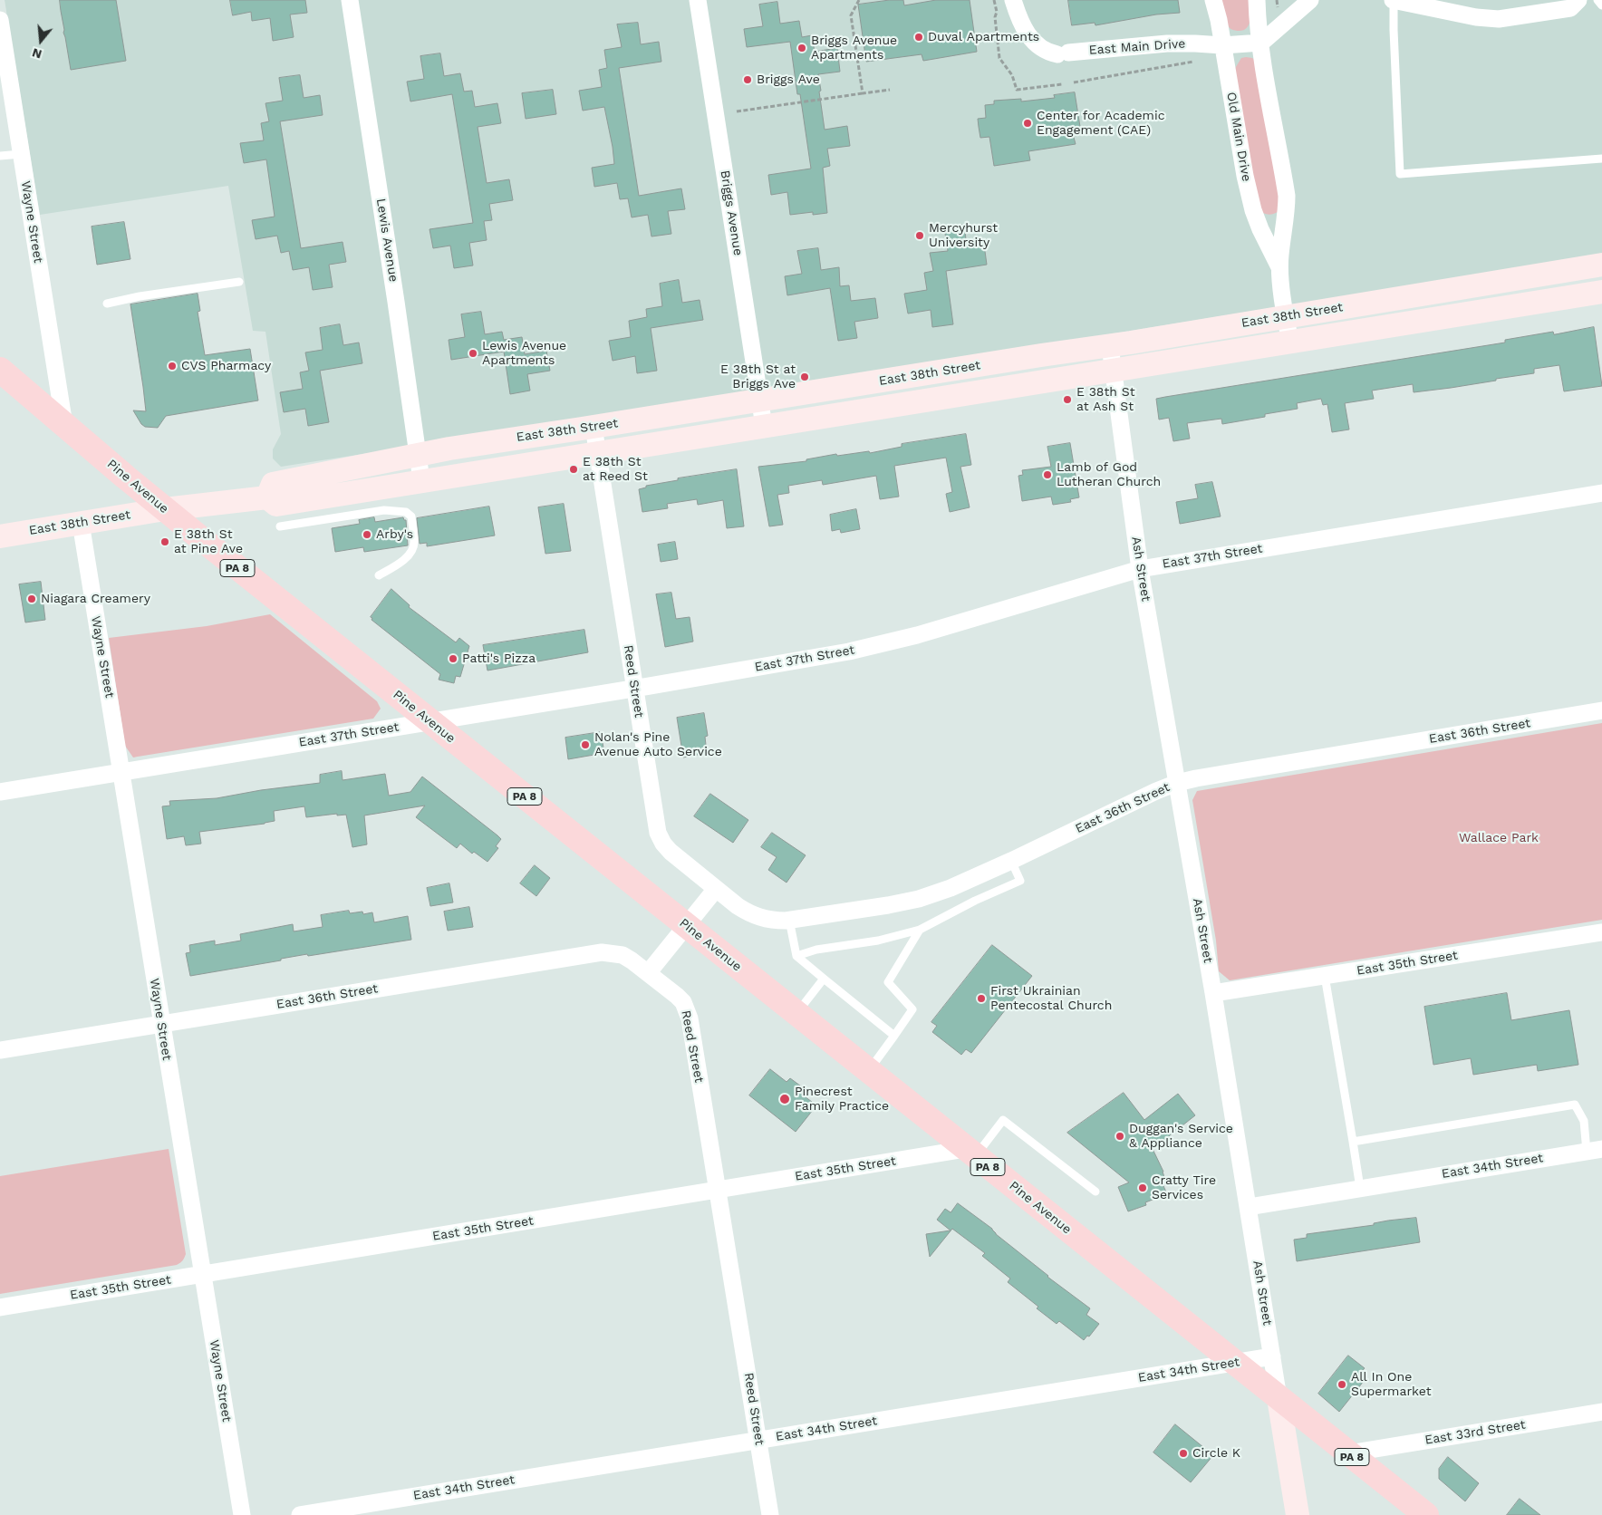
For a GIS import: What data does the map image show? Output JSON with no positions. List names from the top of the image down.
{
  "streets": {
    "main road": [
      "East 38th Street",
      "Pine Avenue",
      "PA 8",
      "Ash Street"
    ],
    "street": [
      "East Main Drive",
      "Old Main Drive",
      "Briggs Avenue",
      "Wayne Street",
      "Lewis Avenue",
      "East 37th Street",
      "Reed Street",
      "East 36th Street",
      "East 35th Street",
      "East 34th Street",
      "East 33rd Street"
    ]
  },
  "crossings": [
    ["East Main Drive", "Old Main Drive"],
    ["Old Main Drive", "East 38th Street"],
    ["Briggs Avenue", "East 38th Street"],
    ["Wayne Street", "East 38th Street"],
    ["Wayne Street", "Pine Avenue"],
    ["Wayne Street", "East 37th Street"],
    ["Wayne Street", "East 36th Street"],
    ["Wayne Street", "East 35th Street"],
    ["Lewis Avenue", "East 38th Street"],
    ["East 38th Street", "Pine Avenue"],
    ["East 38th Street", "Ash Street"],
    ["East 38th Street", "Reed Street"],
    ["Pine Avenue", "East 37th Street"],
    ["Pine Avenue", "Ash Street"],
    ["Pine Avenue", "East 35th Street"],
    ["Pine Avenue", "East 34th Street"],
    ["Pine Avenue", "East 33rd Street"],
    ["East 37th Street", "Ash Street"],
    ["East 37th Street", "Reed Street"],
    ["Ash Street", "East 36th Street"],
    ["Ash Street", "East 35th Street"],
    ["Ash Street", "East 34th Street"],
    ["Reed Street", "East 36th Street"],
    ["Reed Street", "East 35th Street"],
    ["Reed Street", "East 34th Street"]
  ],
  "parks": ["Wallace Park"],
  "places": [
    "Duval Apartments",
    "Briggs Avenue Apartments",
    "Briggs Ave",
    "Center for Academic Engagement (CAE)",
    "Mercyhurst University",
    "Lewis Avenue Apartments",
    "CVS Pharmacy",
    "E 38th St at Briggs Ave",
    "E 38th St at Ash St",
    "E 38th St at Reed St",
    "Lamb of God Lutheran Church",
    "Arby's",
    "E 38th St at Pine Ave",
    "Niagara Creamery",
    "Patti's Pizza",
    "Nolan's Pine Avenue Auto Service",
    "First Ukrainian Pentecostal Church",
    "Pinecrest Family Practice",
    "Duggan's Service & Appliance",
    "Cratty Tire Services",
    "All In One Supermarket",
    "Circle K"
  ],
  "north": "bottom"
}
